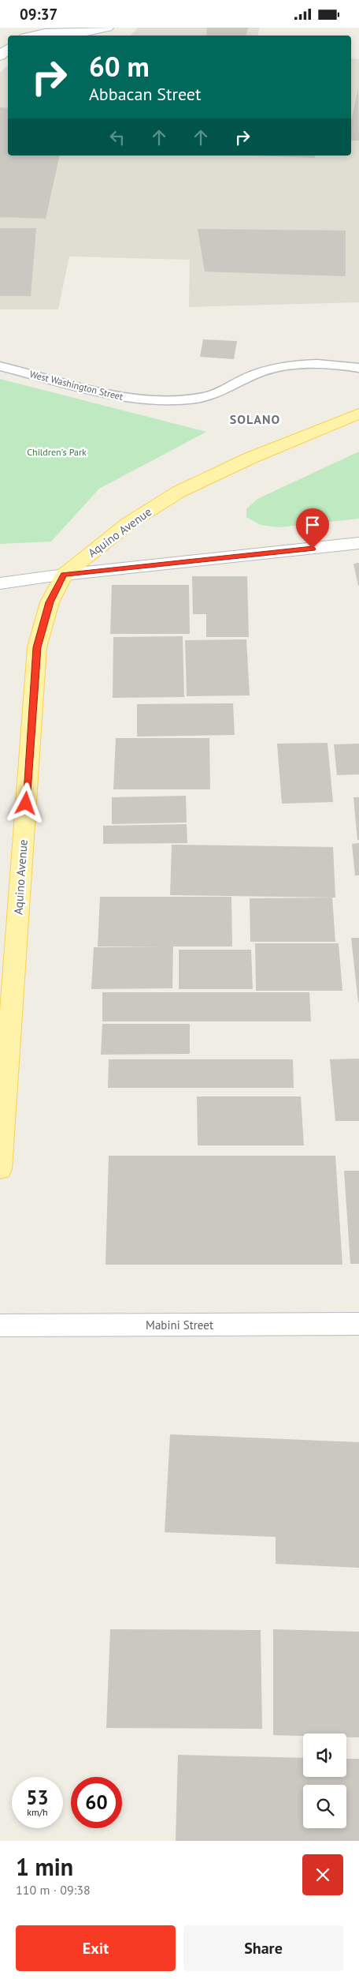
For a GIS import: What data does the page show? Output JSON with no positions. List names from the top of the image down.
{
  "streets": {
    "main road": ["Aquino Avenue"],
    "street": ["Mabini Street"],
    "lane": ["West Washington Street"]
  },
  "districts": ["SOLANO"],
  "parks": ["Children's Park"],
  "page": {
    "status": "09:37",
    "turn": ["60 m", "Abbacan Street"],
    "speed": "53 km/h",
    "limit": "60",
    "heading": ["1 min", "110 m · 09:38"],
    "buttons": ["Exit", "Share"]
  }
}
